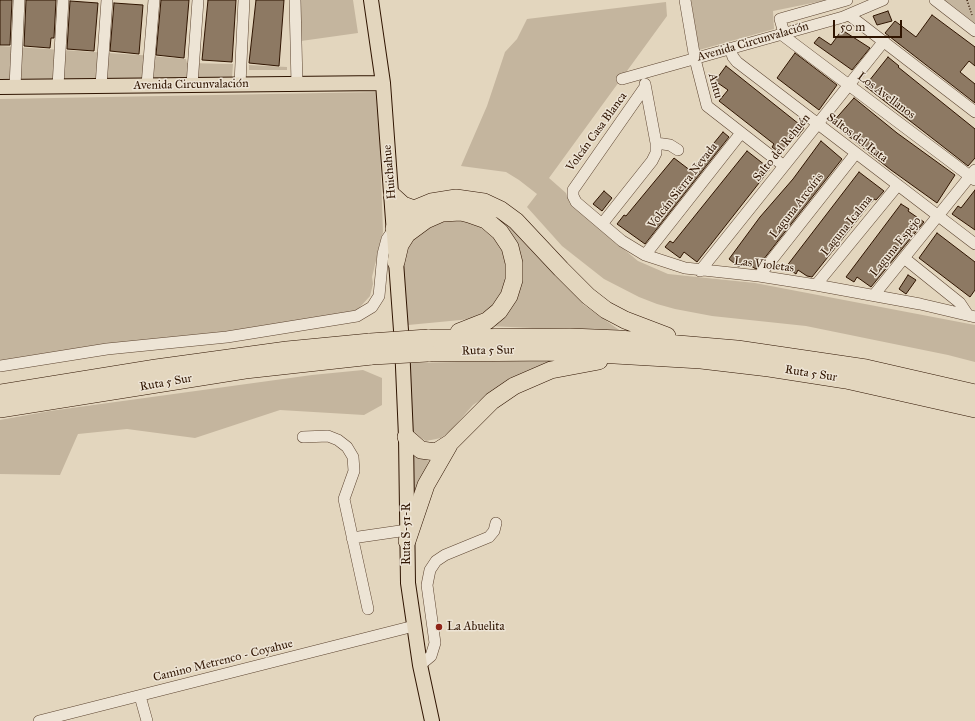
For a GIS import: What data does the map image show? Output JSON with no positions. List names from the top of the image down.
{
  "streets": {
    "highway": ["Ruta 5 Sur"],
    "main road": ["Avenida Circunvalación", "Huichahue", "Ruta S-51-R"],
    "street": [
      "Antu",
      "Los Avellanos",
      "Volcán Casa Blanca",
      "Saltos del Itata",
      "Salto del Rehuén",
      "Volcán Sierra Nevada",
      "Laguna Arcoíris",
      "Laguna Icalma",
      "Laguna Espejo",
      "Las Violetas",
      "Camino Metrenco - Coyahue"
    ]
  },
  "crossings": [
    ["Avenida Circunvalación", "Antu"],
    ["Avenida Circunvalación", "Los Avellanos"],
    ["Avenida Circunvalación", "Saltos del Itata"],
    ["Avenida Circunvalación", "Huichahue"],
    ["Antu", "Salto del Rehuén"],
    ["Antu", "Volcán Sierra Nevada"],
    ["Los Avellanos", "Salto del Rehuén"],
    ["Los Avellanos", "Laguna Espejo"],
    ["Volcán Casa Blanca", "Las Violetas"],
    ["Saltos del Itata", "Salto del Rehuén"],
    ["Saltos del Itata", "Laguna Arcoíris"],
    ["Saltos del Itata", "Laguna Icalma"],
    ["Saltos del Itata", "Laguna Espejo"],
    ["Salto del Rehuén", "Las Violetas"],
    ["Huichahue", "Ruta S-51-R"],
    ["Volcán Sierra Nevada", "Las Violetas"],
    ["Laguna Arcoíris", "Las Violetas"],
    ["Laguna Icalma", "Las Violetas"],
    ["Laguna Espejo", "Las Violetas"],
    ["Ruta S-51-R", "Camino Metrenco - Coyahue"]
  ],
  "places": ["La Abuelita"],
  "scale_bar": "50 m"
}
